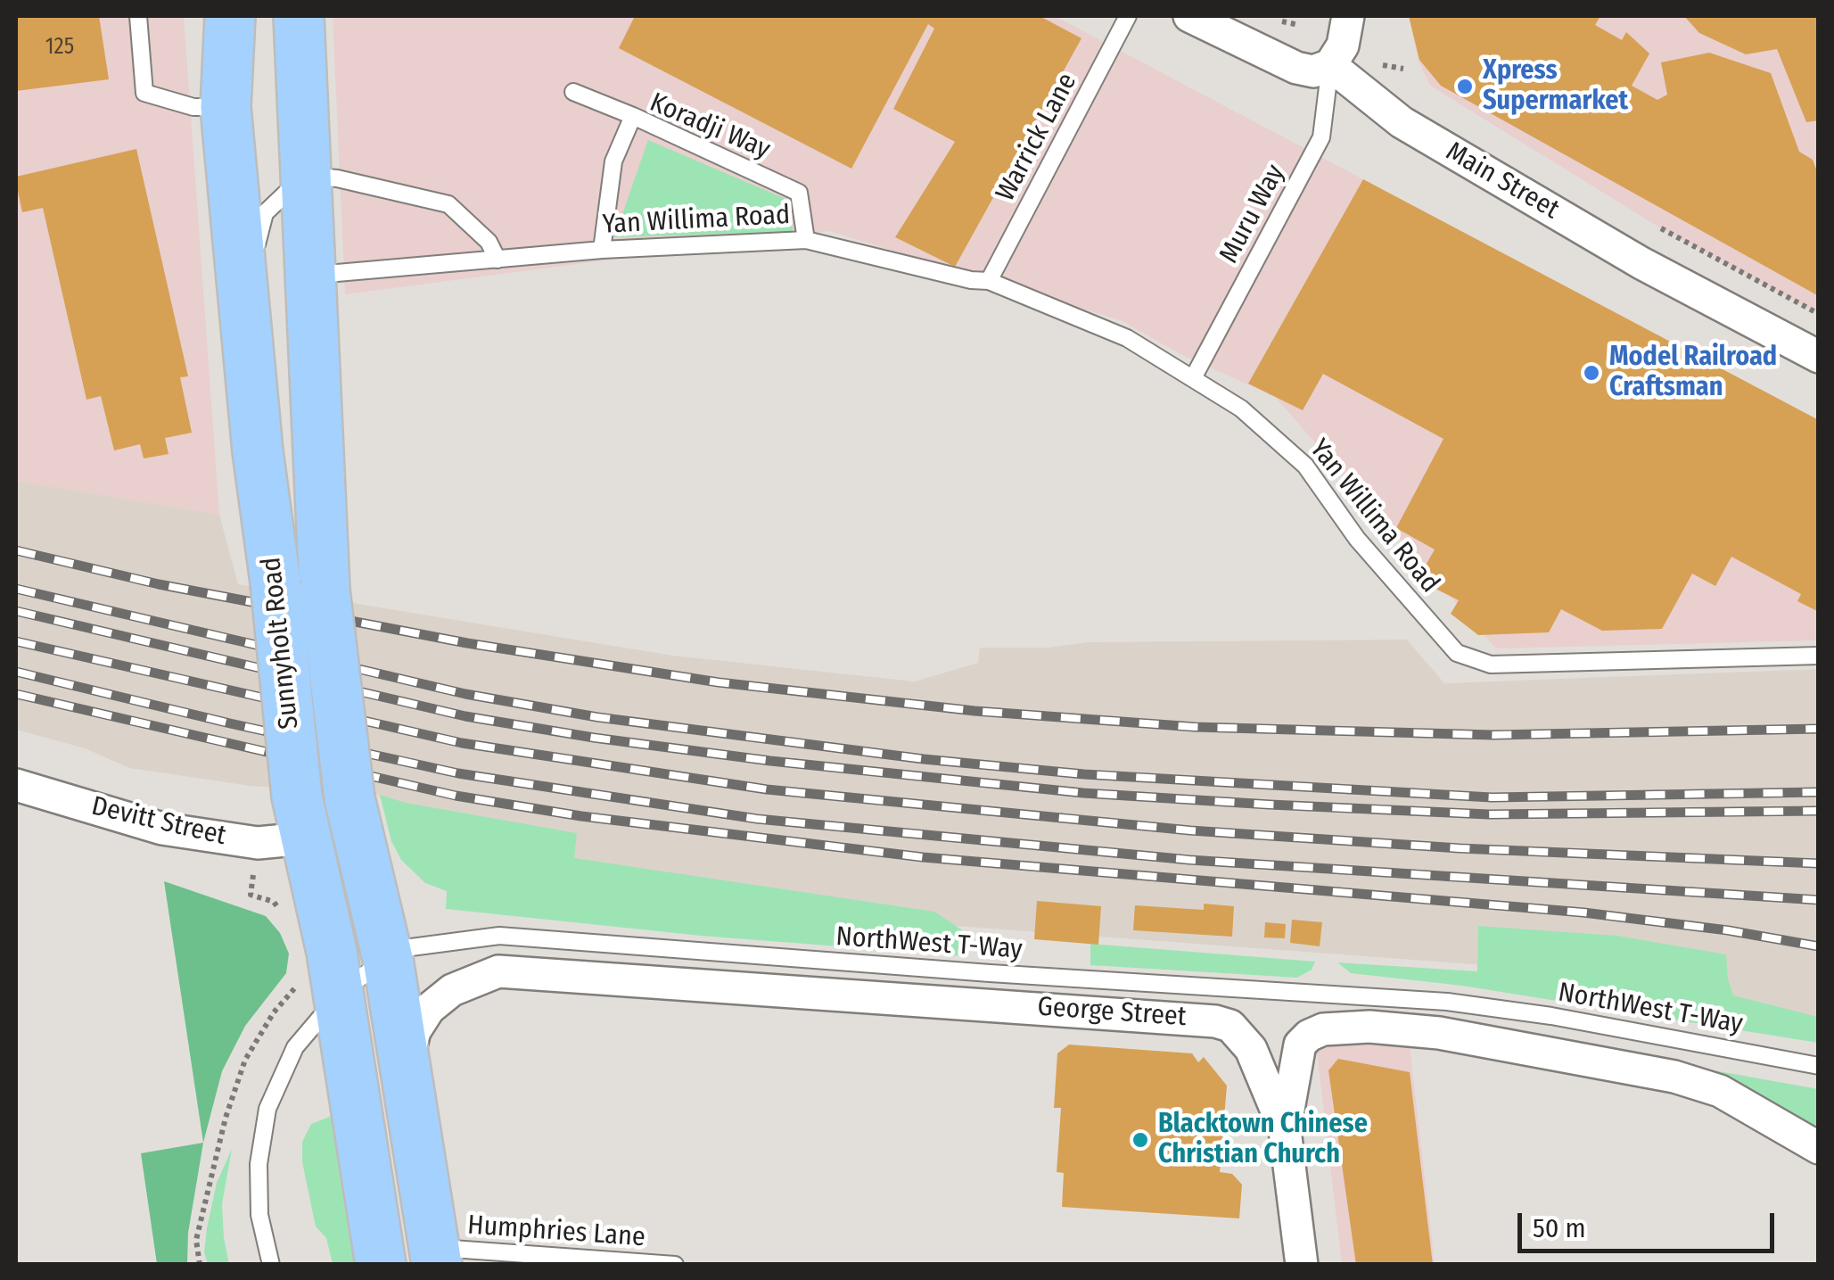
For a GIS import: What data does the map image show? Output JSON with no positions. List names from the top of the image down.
{
  "streets": {
    "main road": ["Sunnyholt Road"],
    "street": ["Main Street", "Devitt Street", "George Street"],
    "lane": [
      "Koradji Way",
      "Warrick Lane",
      "Muru Way",
      "Yan Willima Road",
      "NorthWest T-Way",
      "Humphries Lane"
    ]
  },
  "crossings": [
    ["Koradji Way", "Yan Willima Road"],
    ["Warrick Lane", "Yan Willima Road"],
    ["Main Street", "Muru Way"],
    ["Muru Way", "Yan Willima Road"],
    ["Yan Willima Road", "Sunnyholt Road"],
    ["Sunnyholt Road", "Devitt Street"],
    ["Sunnyholt Road", "NorthWest T-Way"],
    ["Sunnyholt Road", "George Street"],
    ["Sunnyholt Road", "Humphries Lane"]
  ],
  "places": ["Xpress Supermarket", "Model Railroad Craftsman", "Blacktown Chinese Christian Church"],
  "house_numbers": ["125"],
  "scale_bar": "50 m"
}
